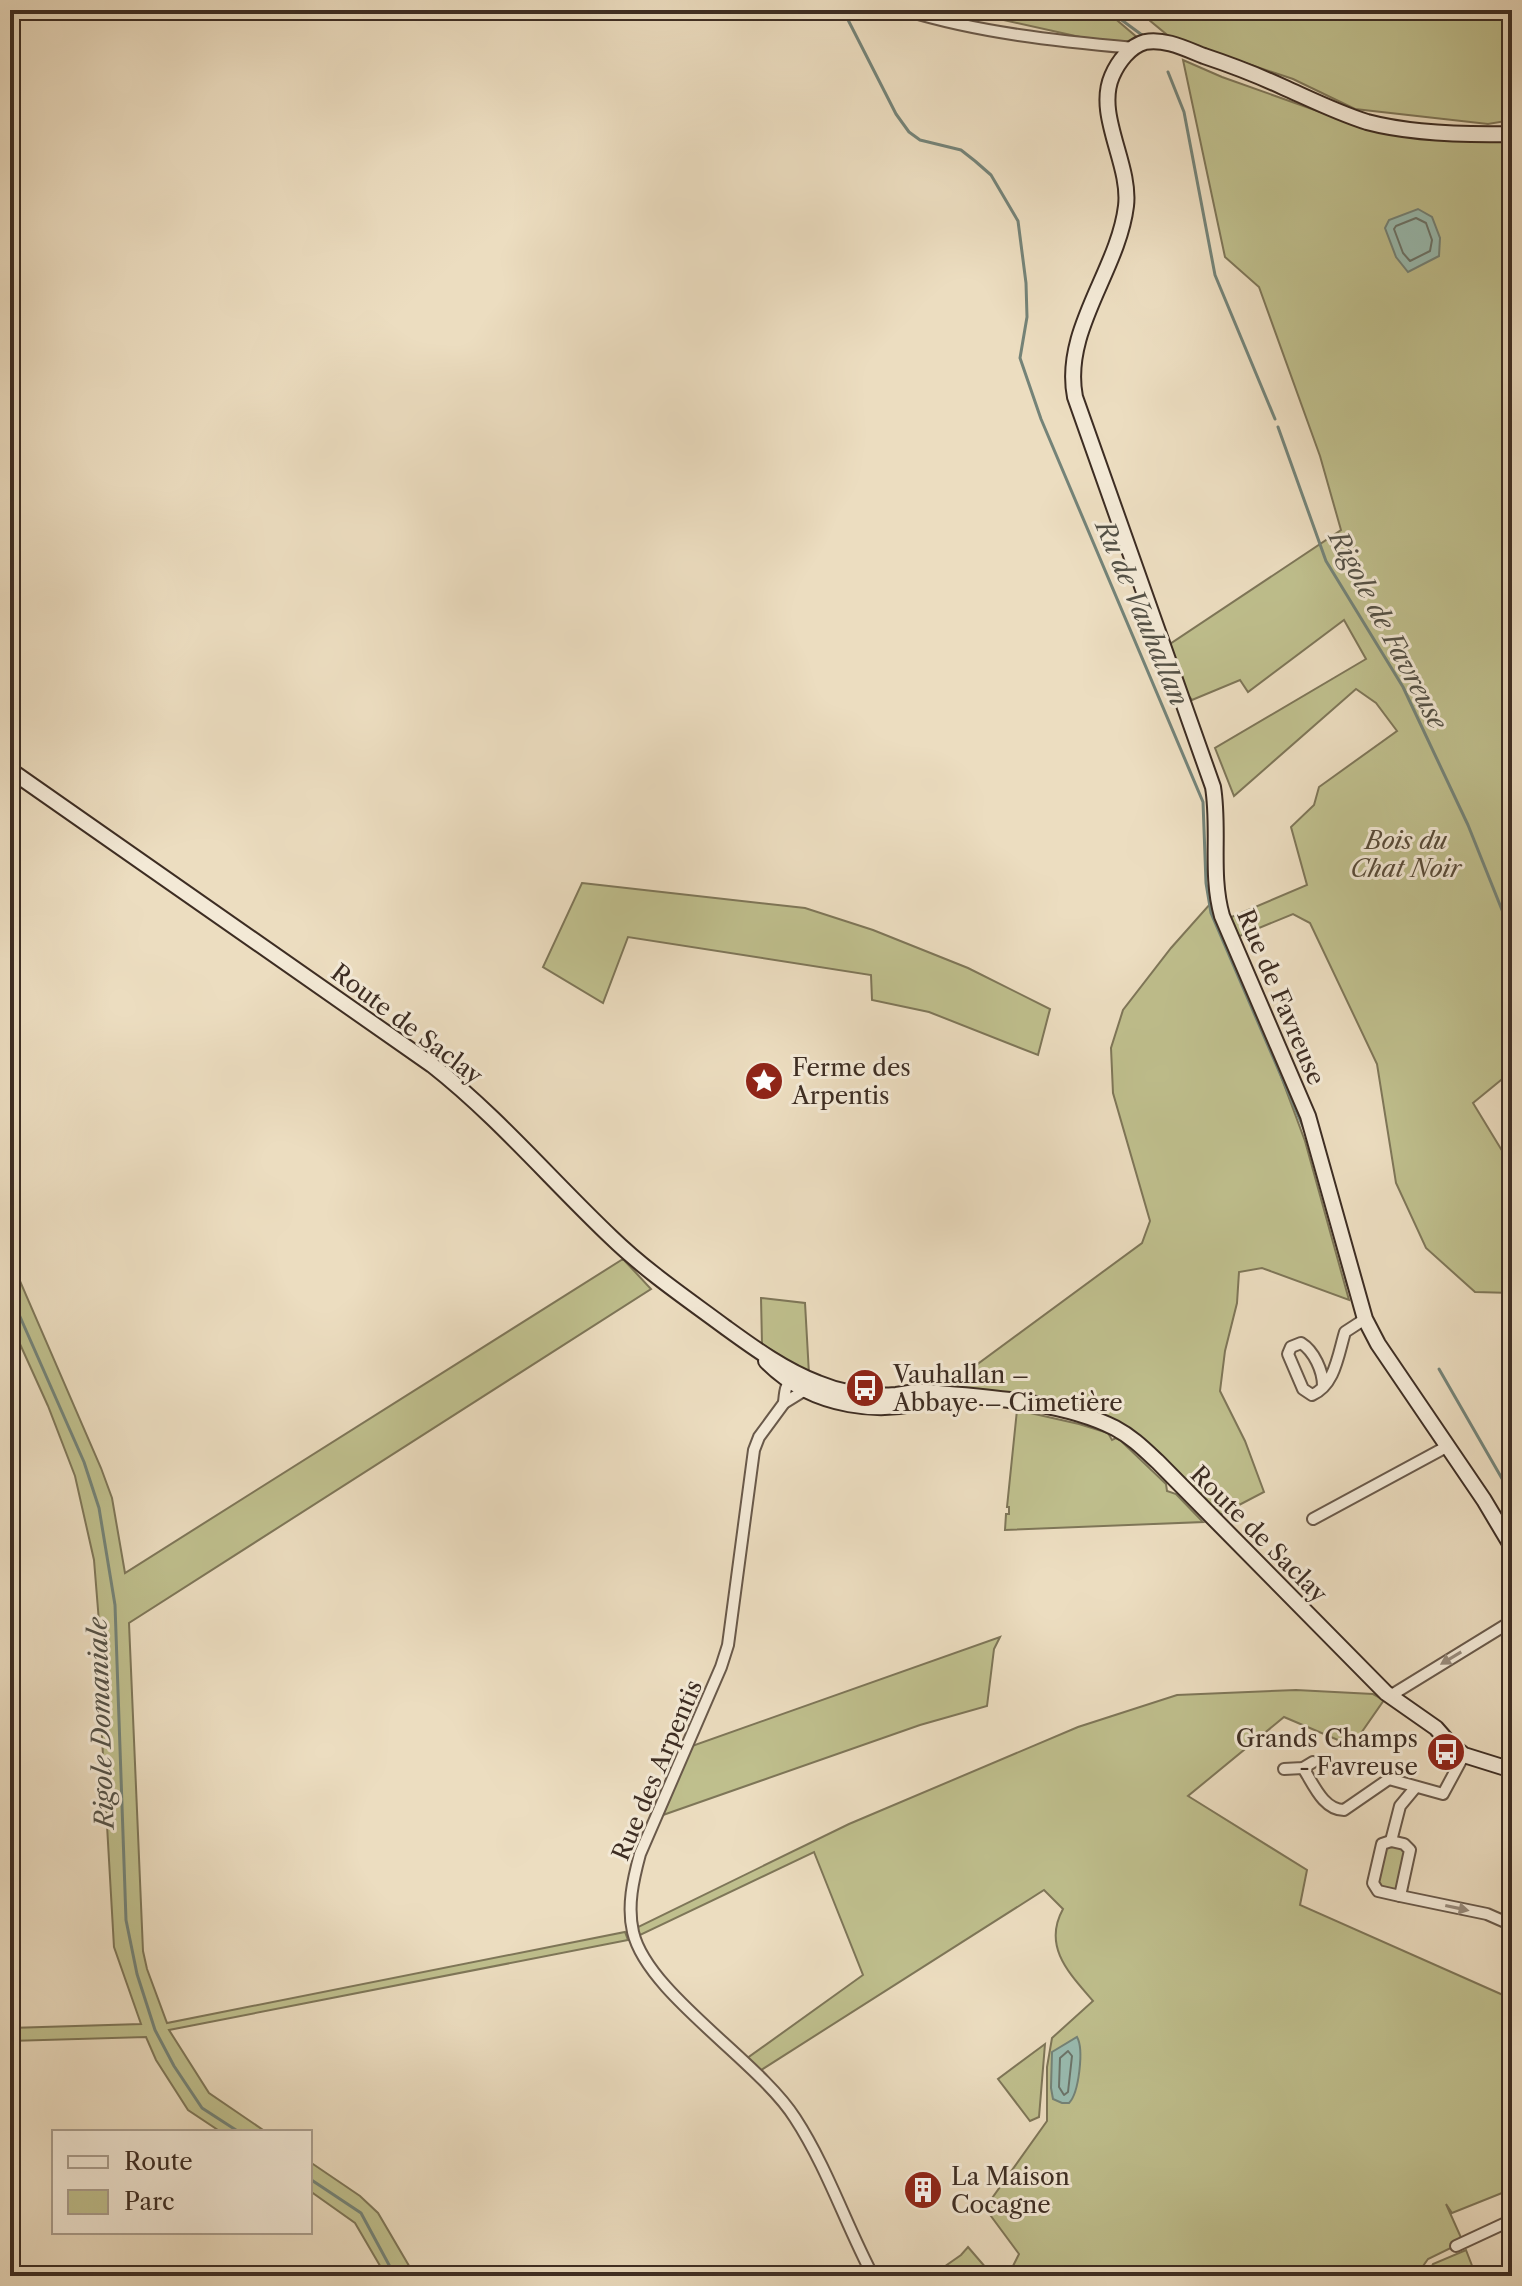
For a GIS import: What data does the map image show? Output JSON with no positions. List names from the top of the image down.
{
  "streets": {
    "main road": ["Rue de Favreuse", "Route de Saclay"],
    "street": ["Rue des Arpentis"]
  },
  "crossings": [
    ["Route de Saclay", "Rue des Arpentis"]
  ],
  "water": ["Ru de Vauhallan", "Rigole de Favreuse", "Rigole Domaniale"],
  "parks": ["Bois du Chat Noir"],
  "places": {
    "place": ["Ferme des Arpentis"],
    "bus stop": ["Vauhallan – Abbaye – Cimetière", "Grands Champs - Favreuse"],
    "building": ["La Maison Cocagne"]
  },
  "legend": ["Route", "Parc"]
}
